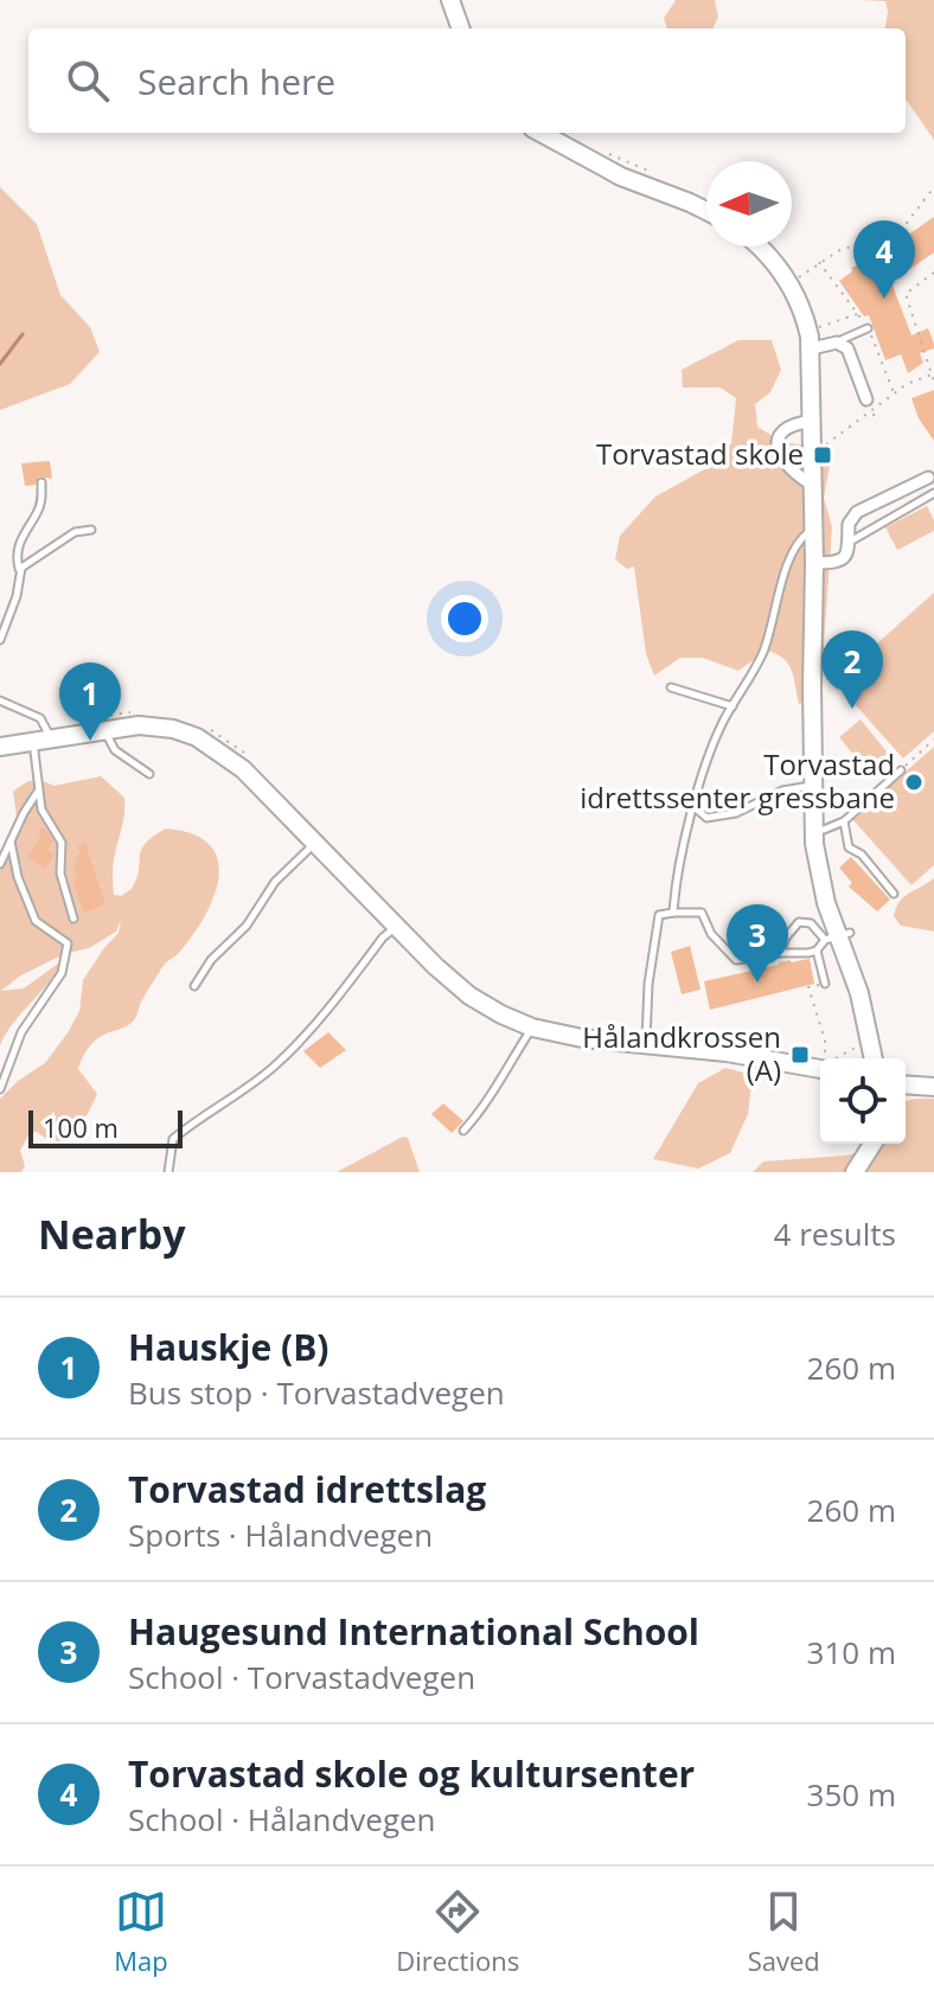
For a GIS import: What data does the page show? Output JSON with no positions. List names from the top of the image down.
{
  "places": {
    "transit": ["Torvastad skole", "Hålandkrossen (A)"],
    "other": ["Torvastad idrettssenter gressbane"]
  },
  "scale_bar": "100 m",
  "north": "left",
  "page": {
    "search": "Search here",
    "pins": [
      "4",
      "2",
      "1",
      "3"
    ],
    "scale": "100 m",
    "heading": ["Nearby", "4 results"],
    "list": [
      {
        "mark": "1",
        "name": "Hauskje (B)",
        "note": "Bus stop · Torvastadvegen",
        "value": "260 m"
      },
      {
        "mark": "2",
        "name": "Torvastad idrettslag",
        "note": "Sports · Hålandvegen",
        "value": "260 m"
      },
      {
        "mark": "3",
        "name": "Haugesund International School",
        "note": "School · Torvastadvegen",
        "value": "310 m"
      },
      {
        "mark": "4",
        "name": "Torvastad skole og kultursenter",
        "note": "School · Hålandvegen",
        "value": "350 m"
      }
    ],
    "nav": ["Map", "Directions", "Saved"]
  }
}
